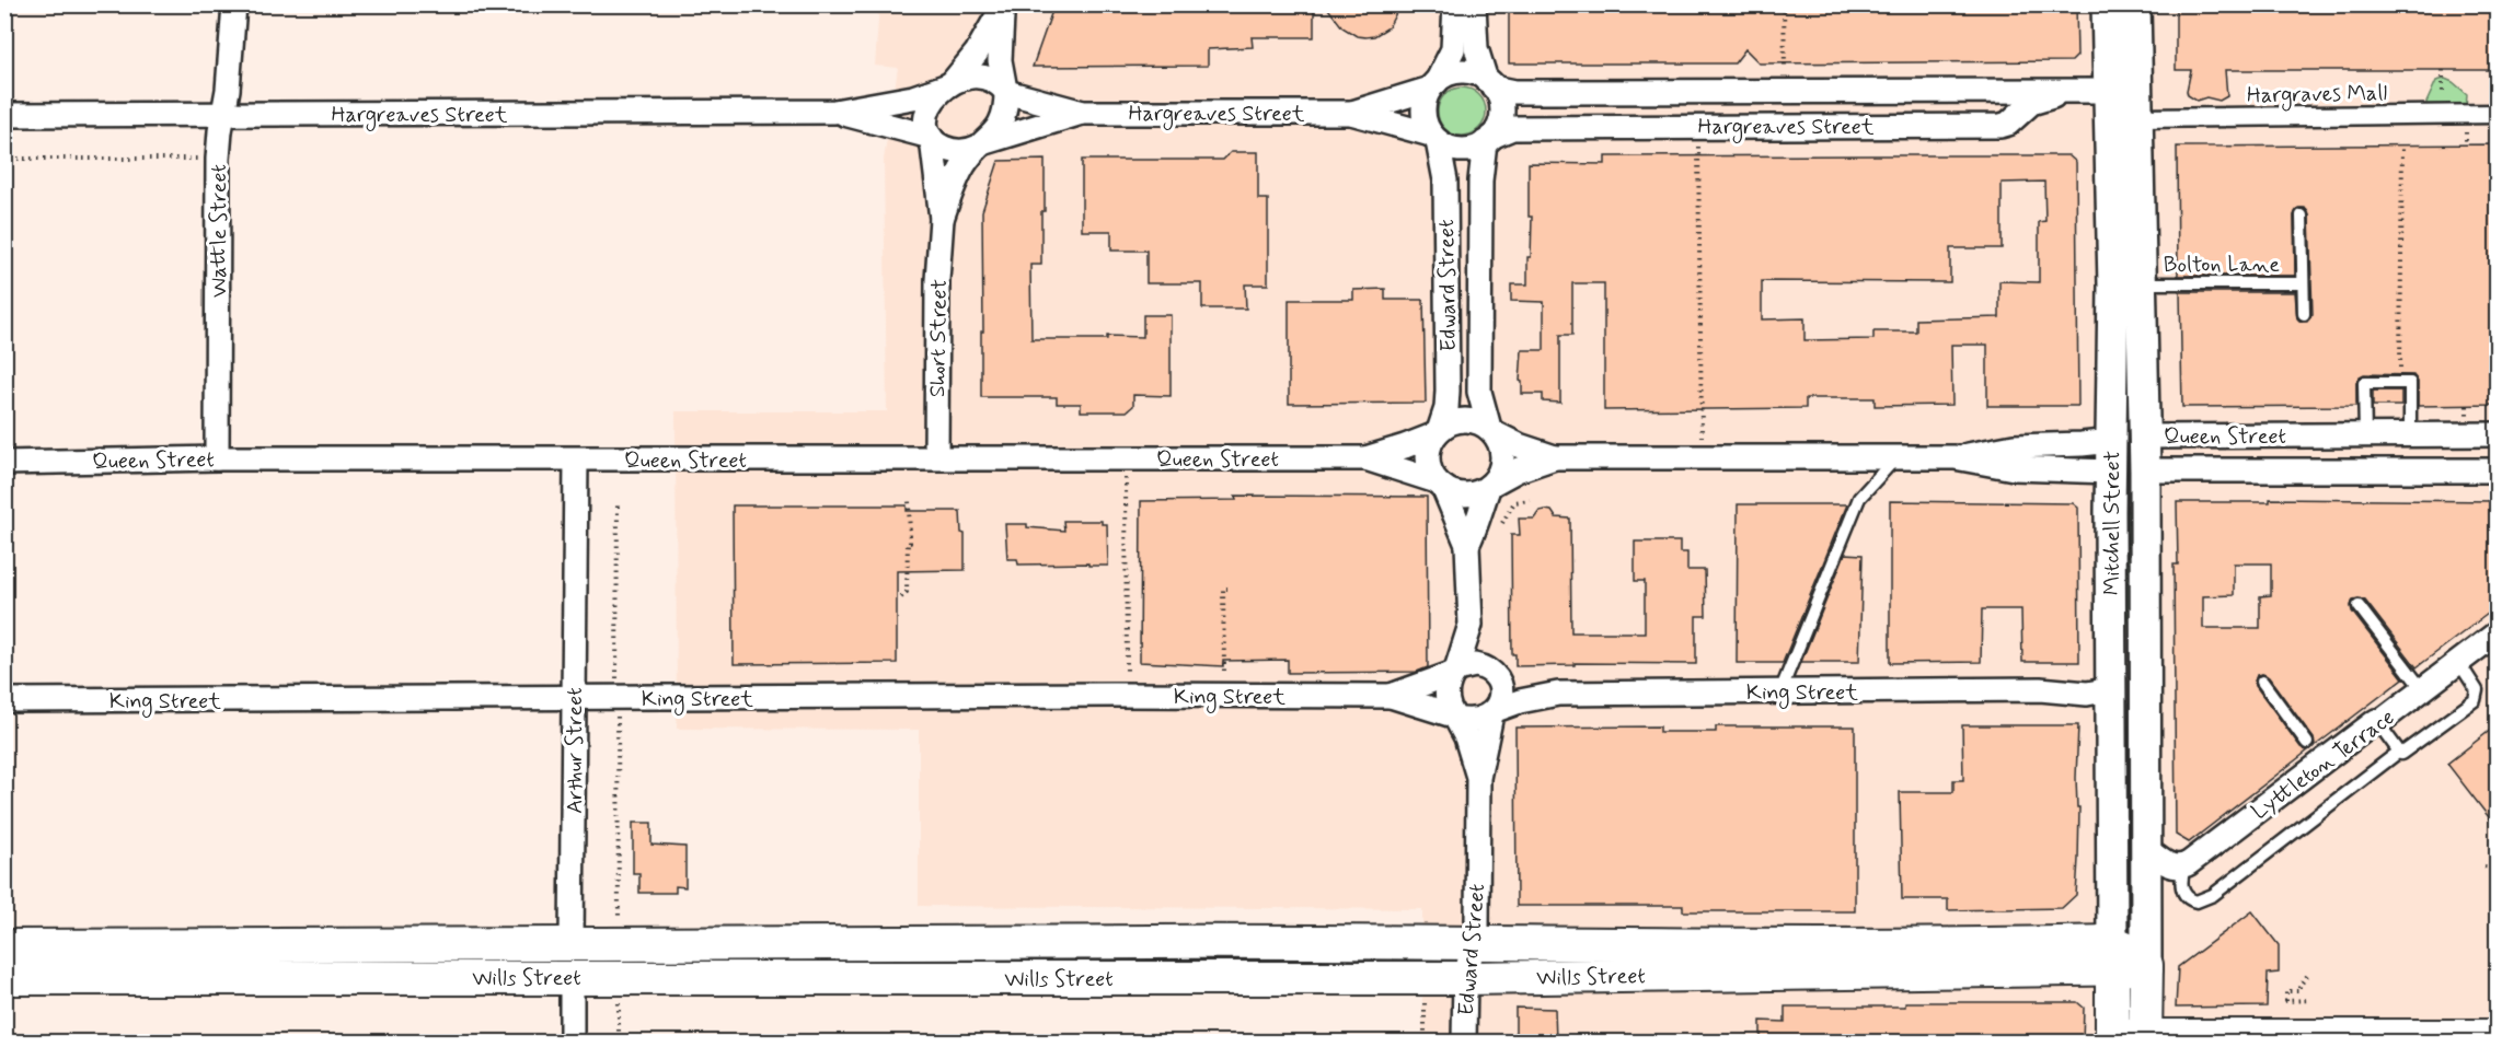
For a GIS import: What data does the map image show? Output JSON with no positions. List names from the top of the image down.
{
  "streets": {
    "main road": ["Mitchell Street", "Arthur Street", "Wills Street"],
    "street": [
      "Hargraves Mall",
      "Hargreaves Street",
      "Wattle Street",
      "Edward Street",
      "Short Street",
      "Queen Street",
      "King Street",
      "Lyttleton Terrace"
    ],
    "lane": ["Bolton Lane"]
  },
  "crossings": [
    ["Hargraves Mall", "Hargreaves Street"],
    ["Hargraves Mall", "Mitchell Street"],
    ["Hargreaves Street", "Wattle Street"],
    ["Hargreaves Street", "Edward Street"],
    ["Hargreaves Street", "Short Street"],
    ["Hargreaves Street", "Mitchell Street"],
    ["Wattle Street", "Queen Street"],
    ["Bolton Lane", "Mitchell Street"],
    ["Edward Street", "Queen Street"],
    ["Edward Street", "King Street"],
    ["Edward Street", "Wills Street"],
    ["Short Street", "Queen Street"],
    ["Queen Street", "Mitchell Street"],
    ["Queen Street", "Arthur Street"],
    ["Mitchell Street", "King Street"],
    ["Mitchell Street", "Wills Street"],
    ["King Street", "Arthur Street"],
    ["Arthur Street", "Wills Street"]
  ]
}
